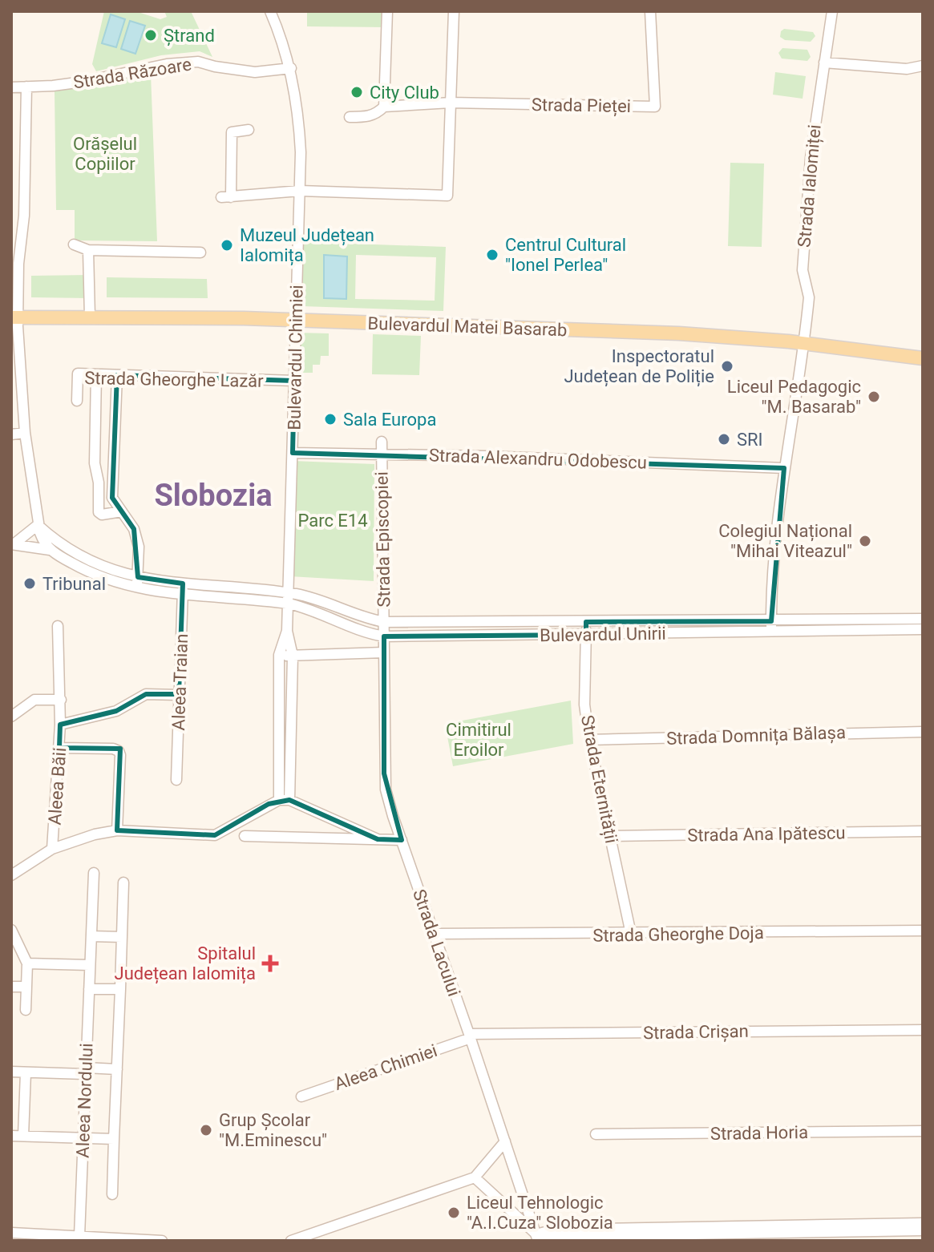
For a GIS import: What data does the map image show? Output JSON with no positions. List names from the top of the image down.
{
  "streets": {
    "main road": ["Bulevardul Matei Basarab"],
    "street": [
      "Strada Răzoare",
      "Strada Pieței",
      "Strada Ialomiței",
      "Bulevardul Chimiei",
      "Strada Gheorghe Lazăr",
      "Strada Alexandru Odobescu",
      "Strada Episcopiei",
      "Bulevardul Unirii",
      "Aleea Traian",
      "Strada Domnița Bălașa",
      "Strada Eternității",
      "Aleea Băii",
      "Strada Ana Ipătescu",
      "Strada Gheorghe Doja",
      "Strada Lacului",
      "Strada Crișan",
      "Aleea Chimiei",
      "Aleea Nordului",
      "Strada Horia"
    ]
  },
  "crossings": [
    ["Strada Răzoare", "Bulevardul Chimiei"],
    ["Strada Ialomiței", "Bulevardul Matei Basarab"],
    ["Strada Ialomiței", "Strada Alexandru Odobescu"],
    ["Strada Ialomiței", "Bulevardul Unirii"],
    ["Bulevardul Matei Basarab", "Bulevardul Chimiei"],
    ["Bulevardul Chimiei", "Strada Gheorghe Lazăr"],
    ["Bulevardul Chimiei", "Strada Alexandru Odobescu"],
    ["Bulevardul Chimiei", "Bulevardul Unirii"],
    ["Strada Alexandru Odobescu", "Strada Episcopiei"],
    ["Strada Episcopiei", "Bulevardul Unirii"],
    ["Strada Episcopiei", "Strada Lacului"],
    ["Bulevardul Unirii", "Strada Eternității"],
    ["Bulevardul Unirii", "Strada Lacului"],
    ["Aleea Traian", "Aleea Băii"],
    ["Strada Domnița Bălașa", "Strada Eternității"],
    ["Strada Eternității", "Strada Ana Ipătescu"],
    ["Strada Eternității", "Strada Gheorghe Doja"],
    ["Strada Gheorghe Doja", "Strada Lacului"],
    ["Strada Lacului", "Strada Crișan"],
    ["Strada Lacului", "Aleea Chimiei"],
    ["Strada Crișan", "Aleea Chimiei"]
  ],
  "districts": ["Slobozia"],
  "parks": ["Orășelul Copiilor", "Parc E14", "Cimitirul Eroilor"],
  "places": {
    "other": [
      "Ștrand",
      "City Club",
      "Muzeul Județean Ialomița",
      "Centrul Cultural \"Ionel Perlea\"",
      "Inspectoratul Județean de Poliție",
      "Liceul Pedagogic \"M. Basarab\"",
      "Sala Europa",
      "SRI",
      "Colegiul Național \"Mihai Viteazul\"",
      "Tribunal",
      "Grup Școlar \"M.Eminescu\"",
      "Liceul Tehnologic \"A.I.Cuza\" Slobozia"
    ],
    "health": ["Spitalul Județean Ialomița"]
  }
}
